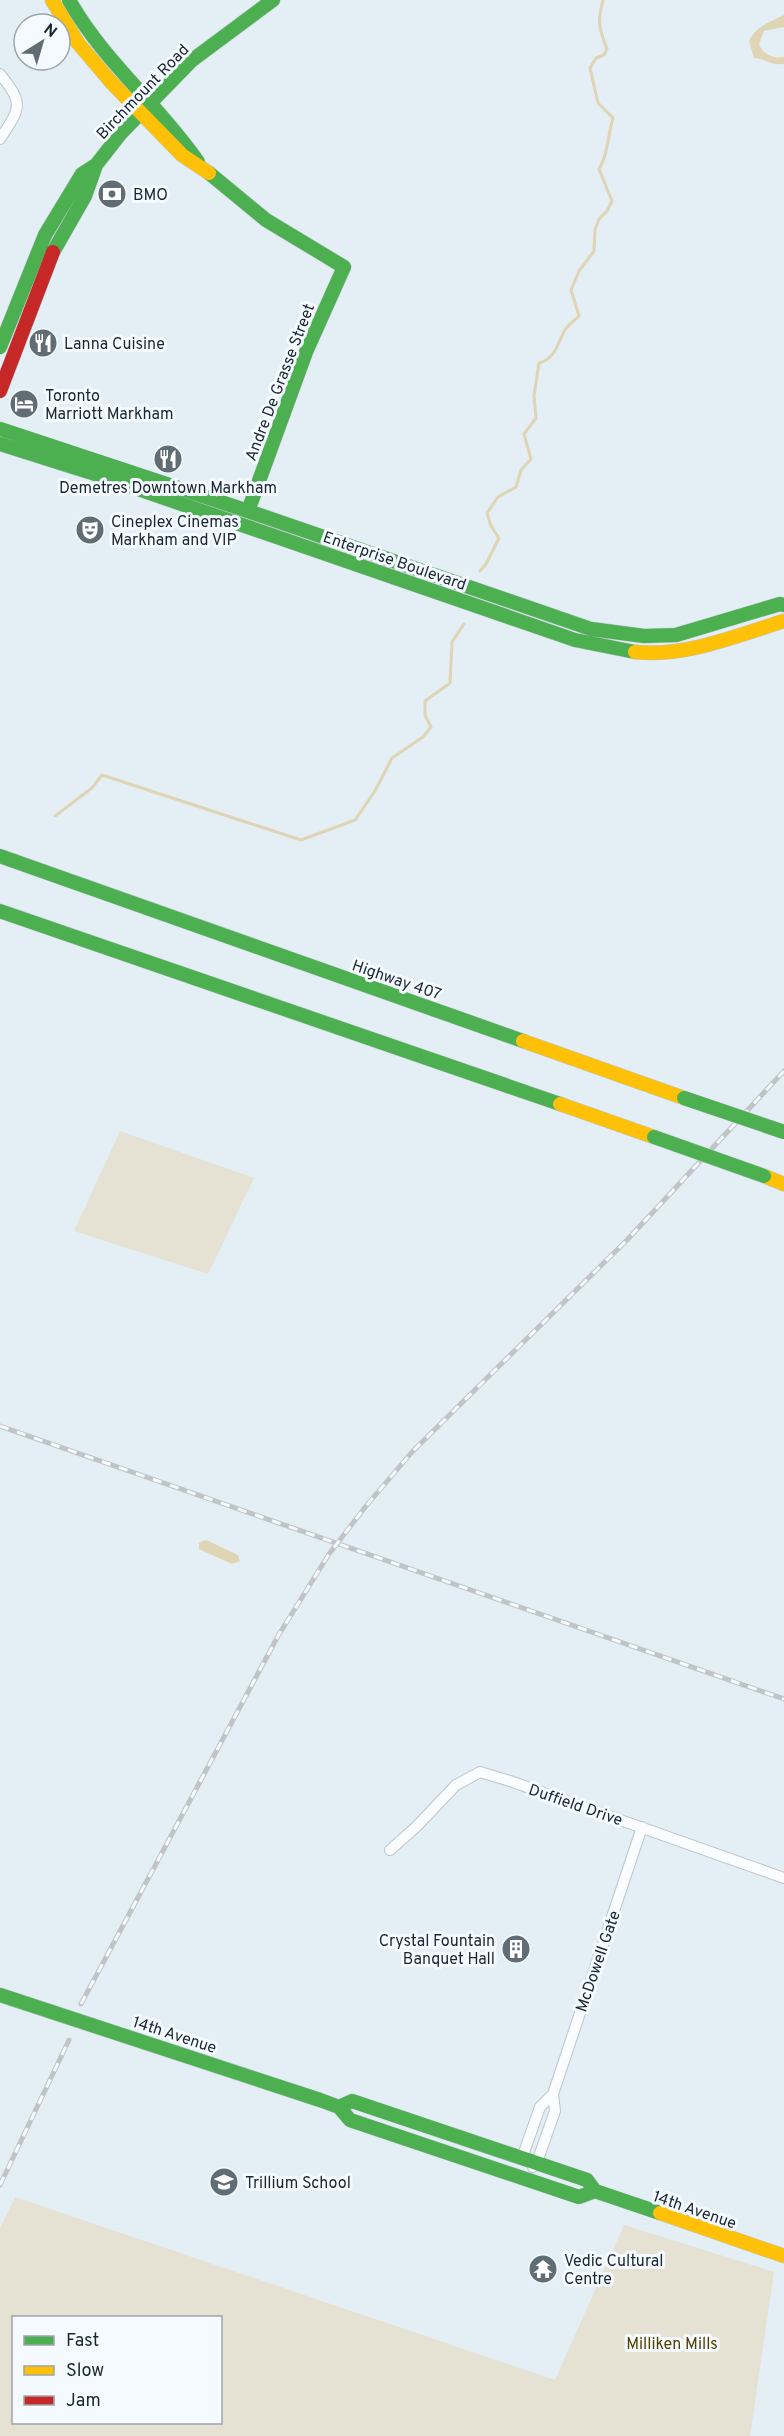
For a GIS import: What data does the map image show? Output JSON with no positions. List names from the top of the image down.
{
  "streets": {
    "main road": [
      "Birchmount Road",
      "Andre De Grasse Street",
      "Enterprise Boulevard",
      "Highway 407",
      "14th Avenue"
    ],
    "street": ["Duffield Drive", "McDowell Gate"]
  },
  "crossings": [
    ["Birchmount Road", "Andre De Grasse Street"],
    ["Andre De Grasse Street", "Enterprise Boulevard"],
    ["Duffield Drive", "McDowell Gate"],
    ["McDowell Gate", "14th Avenue"]
  ],
  "parks": ["Milliken Mills"],
  "places": {
    "bank": ["BMO"],
    "restaurant": ["Lanna Cuisine", "Demetres Downtown Markham"],
    "hotel": ["Toronto Marriott Markham"],
    "theatre": ["Cineplex Cinemas Markham and VIP"],
    "building": ["Crystal Fountain Banquet Hall"],
    "school or university": ["Trillium School"],
    "temple": ["Vedic Cultural Centre"]
  },
  "legend": ["Fast", "Slow", "Jam"],
  "north": "top right"
}
